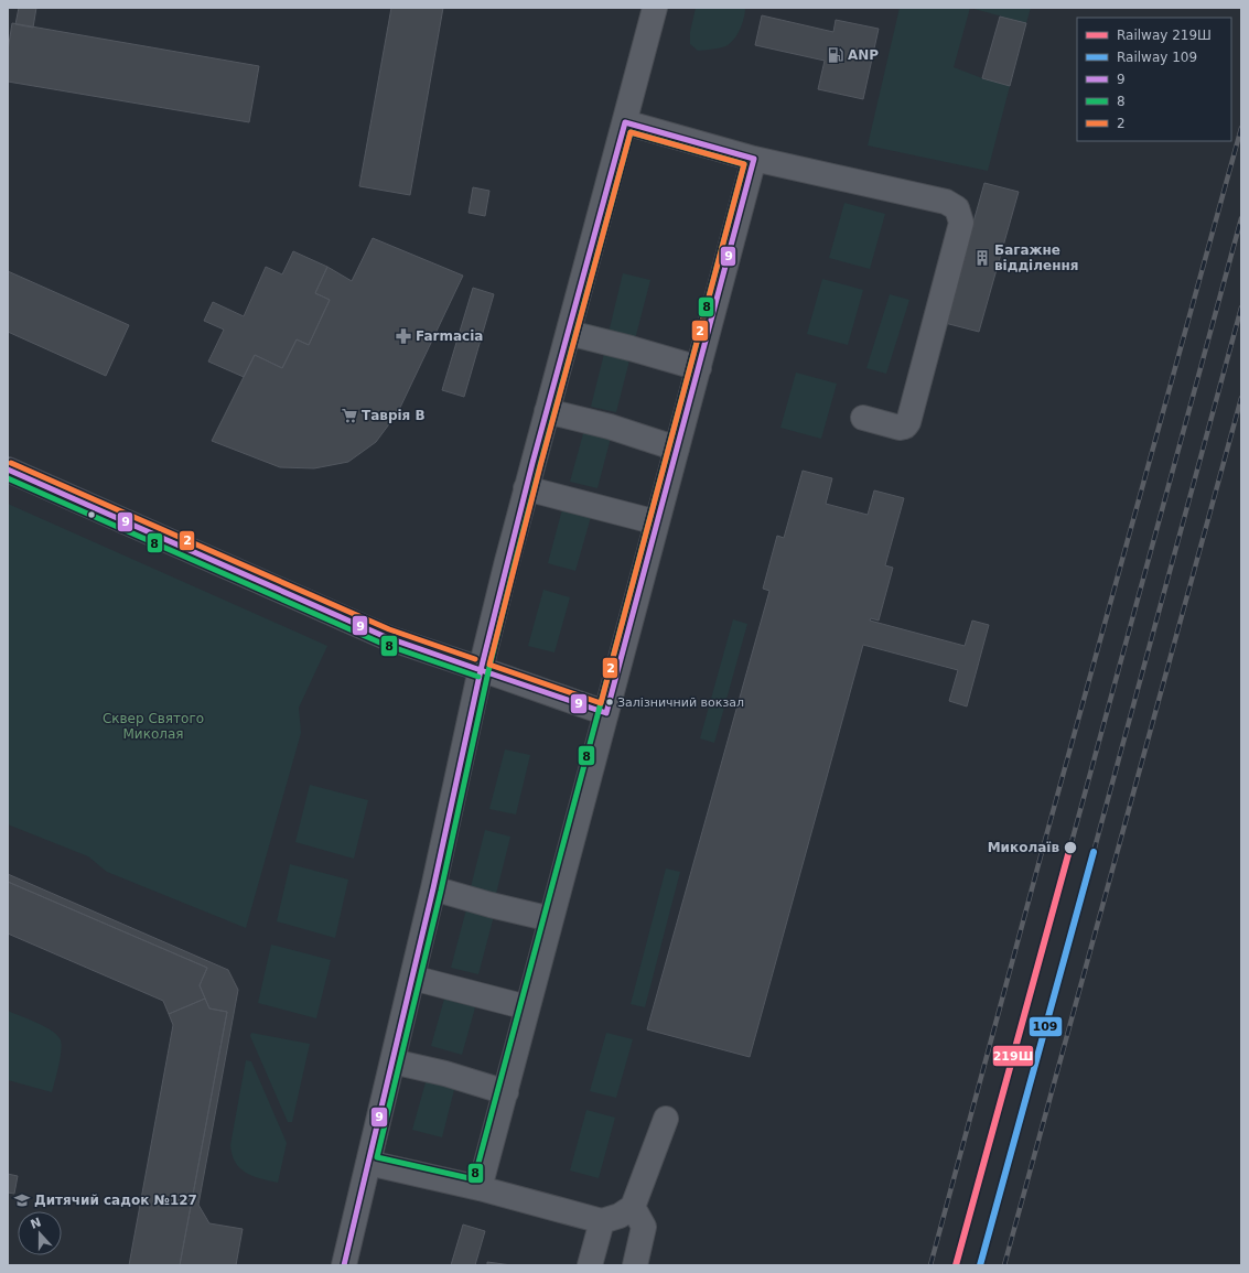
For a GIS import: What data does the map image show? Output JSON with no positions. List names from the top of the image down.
{
  "parks": ["Сквер Святого Миколая"],
  "places": {
    "fuel station": ["ANP"],
    "building": ["Багажне відділення"],
    "pharmacy": ["Farmacia"],
    "supermarket": ["Таврія В"],
    "other": ["Залізничний вокзал", "Миколаїв"],
    "school or university": ["Дитячий садок №127"]
  },
  "lines": [
    "transit line 9",
    "transit line 8",
    "transit line 2",
    "rail line 219Ш",
    "rail line 109"
  ],
  "legend": [
    "Railway 219Ш",
    "Railway 109",
    "9",
    "8",
    "2"
  ],
  "north": "top"
}
